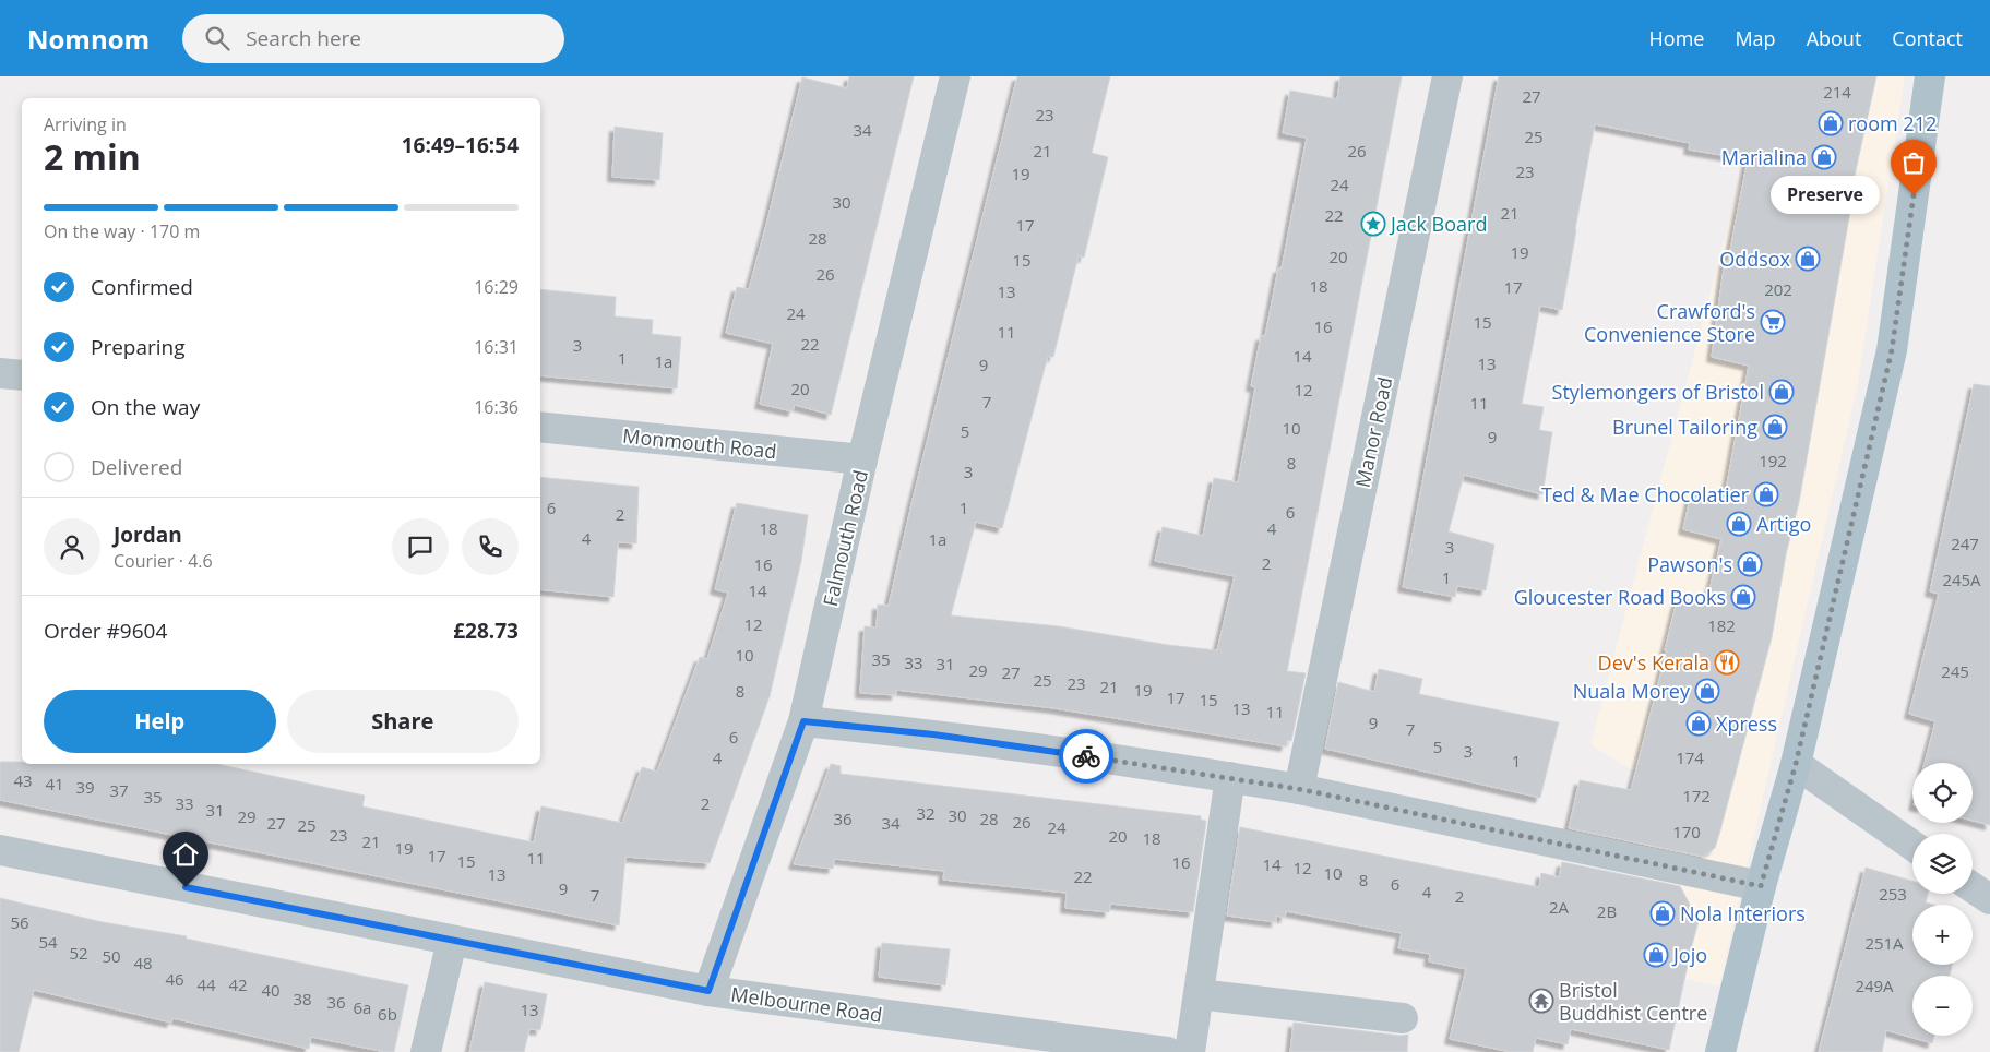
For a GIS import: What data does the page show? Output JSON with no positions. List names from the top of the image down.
{
  "streets": {
    "street": [
      "Manor Road",
      "Monmouth Road",
      "Falmouth Road",
      "Melbourne Road"
    ]
  },
  "crossings": [
    ["Monmouth Road", "Falmouth Road"],
    ["Falmouth Road", "Melbourne Road"]
  ],
  "places": {
    "shop": [
      "room 212",
      "Marialina",
      "Oddsox",
      "Stylemongers of Bristol",
      "Brunel Tailoring",
      "Ted & Mae Chocolatier",
      "Artigo",
      "Pawson's",
      "Gloucester Road Books",
      "Nuala Morey",
      "Xpress",
      "Nola Interiors",
      "Jojo"
    ],
    "other": ["Preserve"],
    "place": ["Jack Board"],
    "supermarket": ["Crawford's Convenience Store"],
    "restaurant": ["Dev's Kerala"],
    "temple": ["Bristol Buddhist Centre"]
  },
  "house_numbers": [
    "214",
    "27",
    "23",
    "34",
    "25",
    "21",
    "26",
    "23",
    "19",
    "24",
    "30",
    "21",
    "22",
    "17",
    "28",
    "19",
    "20",
    "15",
    "26",
    "18",
    "17",
    "202",
    "13",
    "24",
    "15",
    "16",
    "11",
    "22",
    "3",
    "14",
    "1",
    "1a",
    "13",
    "9",
    "20",
    "12",
    "7",
    "11",
    "10",
    "5",
    "9",
    "192",
    "8",
    "3",
    "6",
    "1",
    "6",
    "2",
    "18",
    "4",
    "4",
    "1a",
    "247",
    "3",
    "2",
    "16",
    "1",
    "245A",
    "14",
    "12",
    "182",
    "10",
    "35",
    "33",
    "31",
    "29",
    "245",
    "27",
    "25",
    "23",
    "21",
    "19",
    "8",
    "17",
    "15",
    "13",
    "11",
    "9",
    "7",
    "6",
    "5",
    "3",
    "4",
    "174",
    "1",
    "43",
    "41",
    "39",
    "37",
    "172",
    "35",
    "33",
    "2",
    "31",
    "32",
    "30",
    "29",
    "36",
    "28",
    "26",
    "27",
    "34",
    "25",
    "24",
    "170",
    "23",
    "20",
    "18",
    "21",
    "19",
    "17",
    "11",
    "15",
    "16",
    "14",
    "12",
    "10",
    "13",
    "22",
    "8",
    "6",
    "9",
    "4",
    "253",
    "7",
    "2",
    "2A",
    "2B",
    "56",
    "54",
    "251A",
    "52",
    "50",
    "48",
    "46",
    "44",
    "42",
    "249A",
    "40",
    "38",
    "36",
    "6a",
    "13",
    "6b"
  ],
  "page": {
    "header": "Nomnom",
    "search": "Search here",
    "nav": [
      "Home",
      "Map",
      "About",
      "Contact"
    ],
    "heading": ["2 min", "Arriving in", "16:49–16:54"],
    "panel": [
      "Jordan",
      "Courier · 4.6",
      "Order #9604",
      "£28.73"
    ],
    "bubble": "Preserve",
    "bar": "On the way · 170 m",
    "list": [
      ["Confirmed", "16:29"],
      ["Preparing", "16:31"],
      ["On the way", "16:36"],
      "Delivered"
    ],
    "buttons": ["Help", "Share"],
    "map_buttons": ["+", "−"]
  }
}
